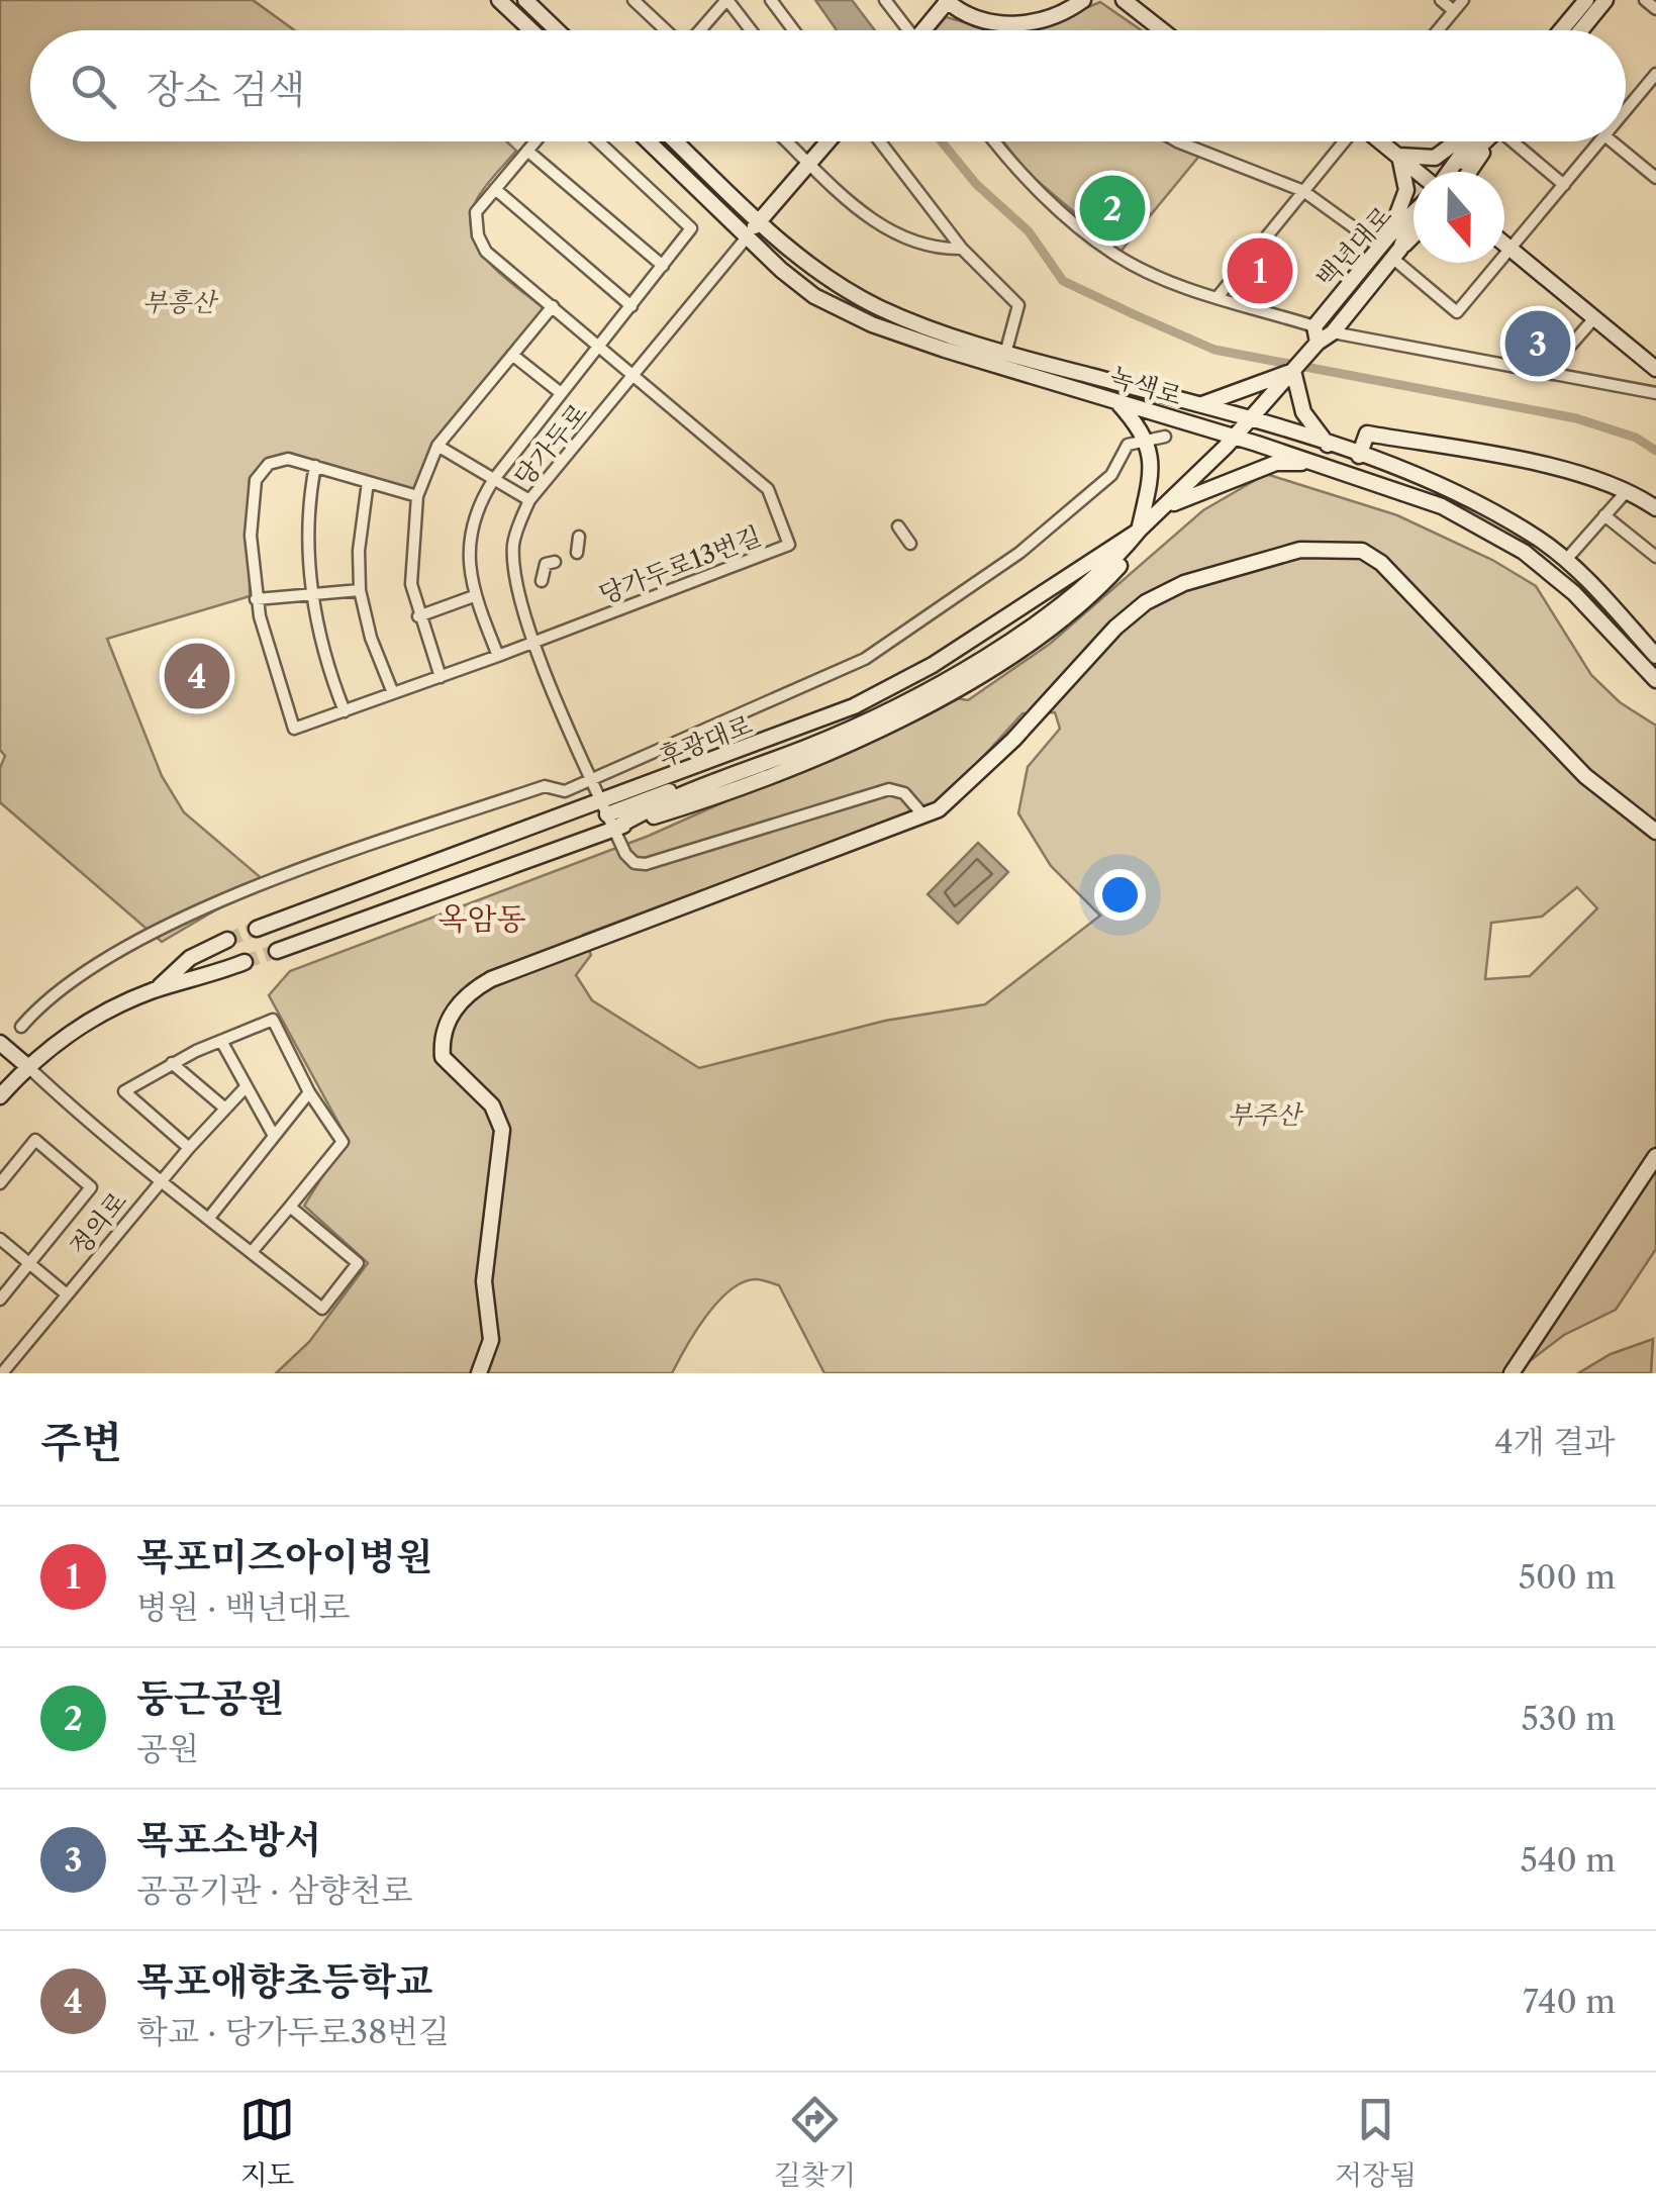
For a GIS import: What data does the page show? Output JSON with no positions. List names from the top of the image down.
{
  "streets": {
    "street": [
      "백년대로",
      "녹색로",
      "당가두로",
      "당가두로13번길",
      "후광대로",
      "정의로"
    ]
  },
  "crossings": [
    ["녹색로", "당가두로"],
    ["녹색로", "후광대로"],
    ["당가두로", "당가두로13번길"],
    ["당가두로", "후광대로"]
  ],
  "districts": ["옥암동"],
  "parks": ["부흥산", "부주산"],
  "north": "bottom",
  "page": {
    "search": "장소 검색",
    "pins": [
      "2",
      "1",
      "3",
      "4"
    ],
    "heading": ["주변", "4개 결과"],
    "list": [
      {
        "mark": "1",
        "name": "목포미즈아이병원",
        "note": "병원 · 백년대로",
        "value": "500 m"
      },
      {
        "mark": "2",
        "name": "둥근공원",
        "note": "공원",
        "value": "530 m"
      },
      {
        "mark": "3",
        "name": "목포소방서",
        "note": "공공기관 · 삼향천로",
        "value": "540 m"
      },
      {
        "mark": "4",
        "name": "목포애향초등학교",
        "note": "학교 · 당가두로38번길",
        "value": "740 m"
      }
    ],
    "nav": ["지도", "길찾기", "저장됨"]
  }
}
